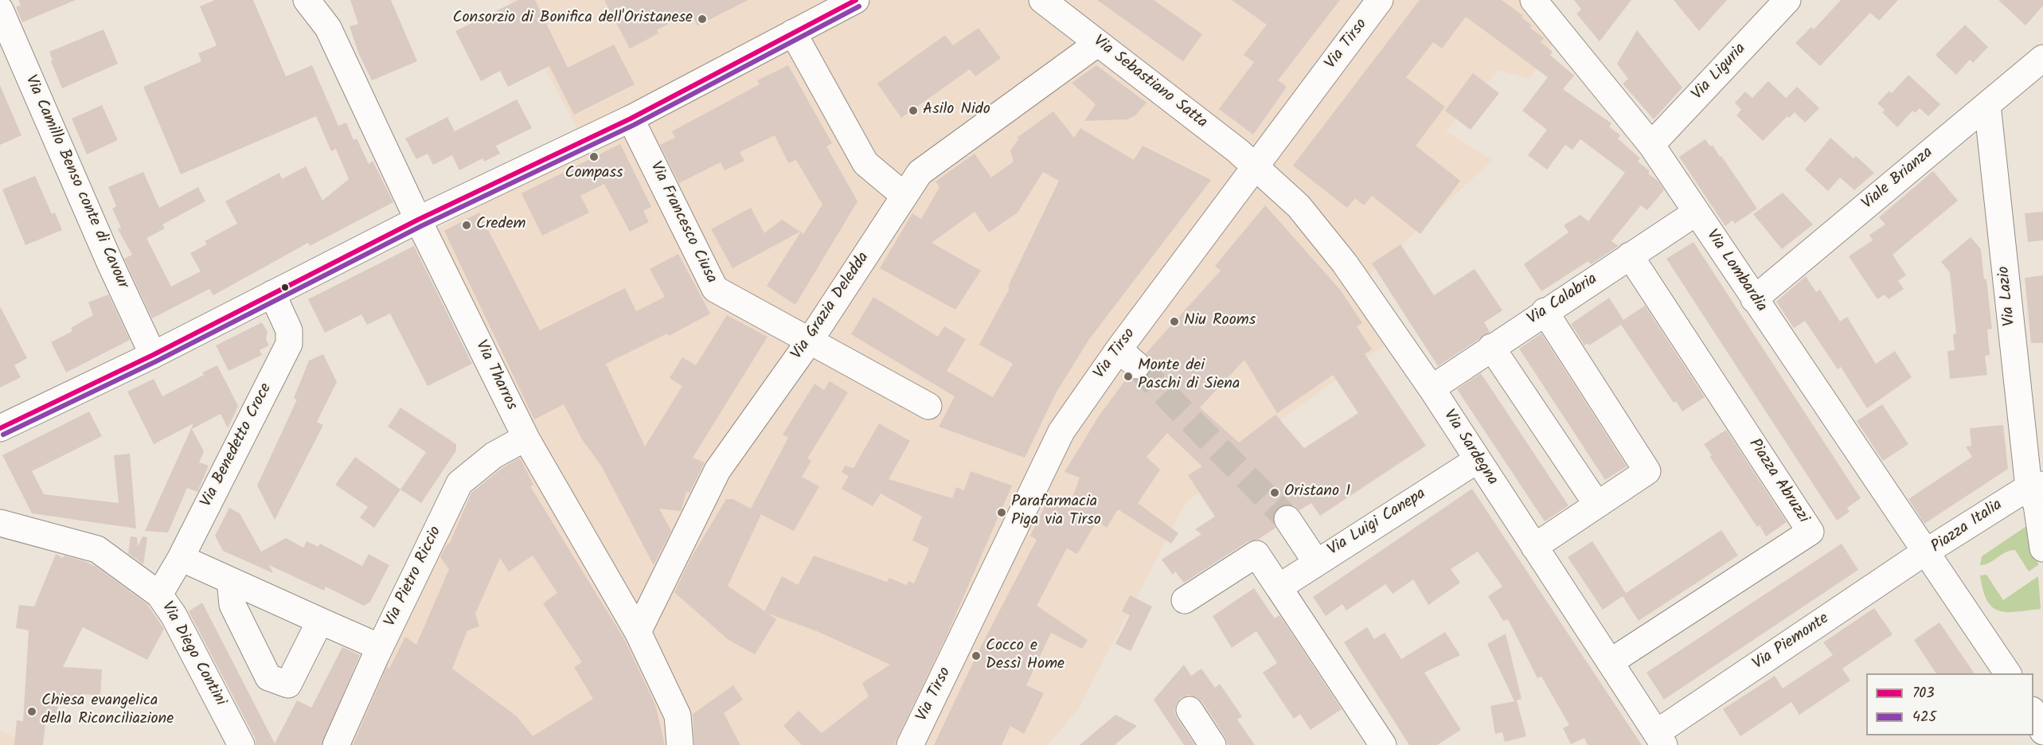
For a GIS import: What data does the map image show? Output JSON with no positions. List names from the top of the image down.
{
  "streets": {
    "street": [
      "Via Tirso",
      "Via Liguria",
      "Via Sebastiano Satta",
      "Viale Brianza",
      "Via Camillo Benso conte di Cavour",
      "Via Francesco Ciusa",
      "Via Lombardia",
      "Via Lazio",
      "Via Calabria",
      "Via Grazia Deledda",
      "Via Tharros",
      "Via Benedetto Croce",
      "Via Sardegna",
      "Piazza Abruzzi",
      "Via Luigi Canepa",
      "Piazza Italia",
      "Via Pietro Riccio",
      "Via Piemonte",
      "Via Diego Contini"
    ]
  },
  "crossings": [
    ["Via Tirso", "Via Sebastiano Satta"],
    ["Via Tirso", "Via Sardegna"],
    ["Via Liguria", "Via Lombardia"],
    ["Via Sebastiano Satta", "Via Grazia Deledda"],
    ["Via Sebastiano Satta", "Via Sardegna"],
    ["Viale Brianza", "Via Lombardia"],
    ["Viale Brianza", "Via Lazio"],
    ["Via Francesco Ciusa", "Via Grazia Deledda"],
    ["Via Lombardia", "Via Calabria"],
    ["Via Lombardia", "Piazza Italia"],
    ["Via Lombardia", "Via Piemonte"],
    ["Via Lazio", "Piazza Italia"],
    ["Via Calabria", "Via Sardegna"],
    ["Via Calabria", "Piazza Abruzzi"],
    ["Via Grazia Deledda", "Via Tharros"],
    ["Via Tharros", "Via Pietro Riccio"],
    ["Via Benedetto Croce", "Via Diego Contini"],
    ["Via Sardegna", "Piazza Abruzzi"],
    ["Via Sardegna", "Via Luigi Canepa"],
    ["Via Sardegna", "Via Piemonte"],
    ["Piazza Italia", "Via Piemonte"]
  ],
  "places": [
    "Consorzio di Bonifica dell'Oristanese",
    "Asilo Nido",
    "Compass",
    "Credem",
    "Niu Rooms",
    "Monte dei Paschi di Siena",
    "Oristano 1",
    "Parafarmacia Piga via Tirso",
    "Cocco e Dessì Home",
    "Chiesa evangelica della Riconciliazione"
  ],
  "lines": ["transit line 703", "transit line 425"],
  "legend": ["703", "425"]
}
